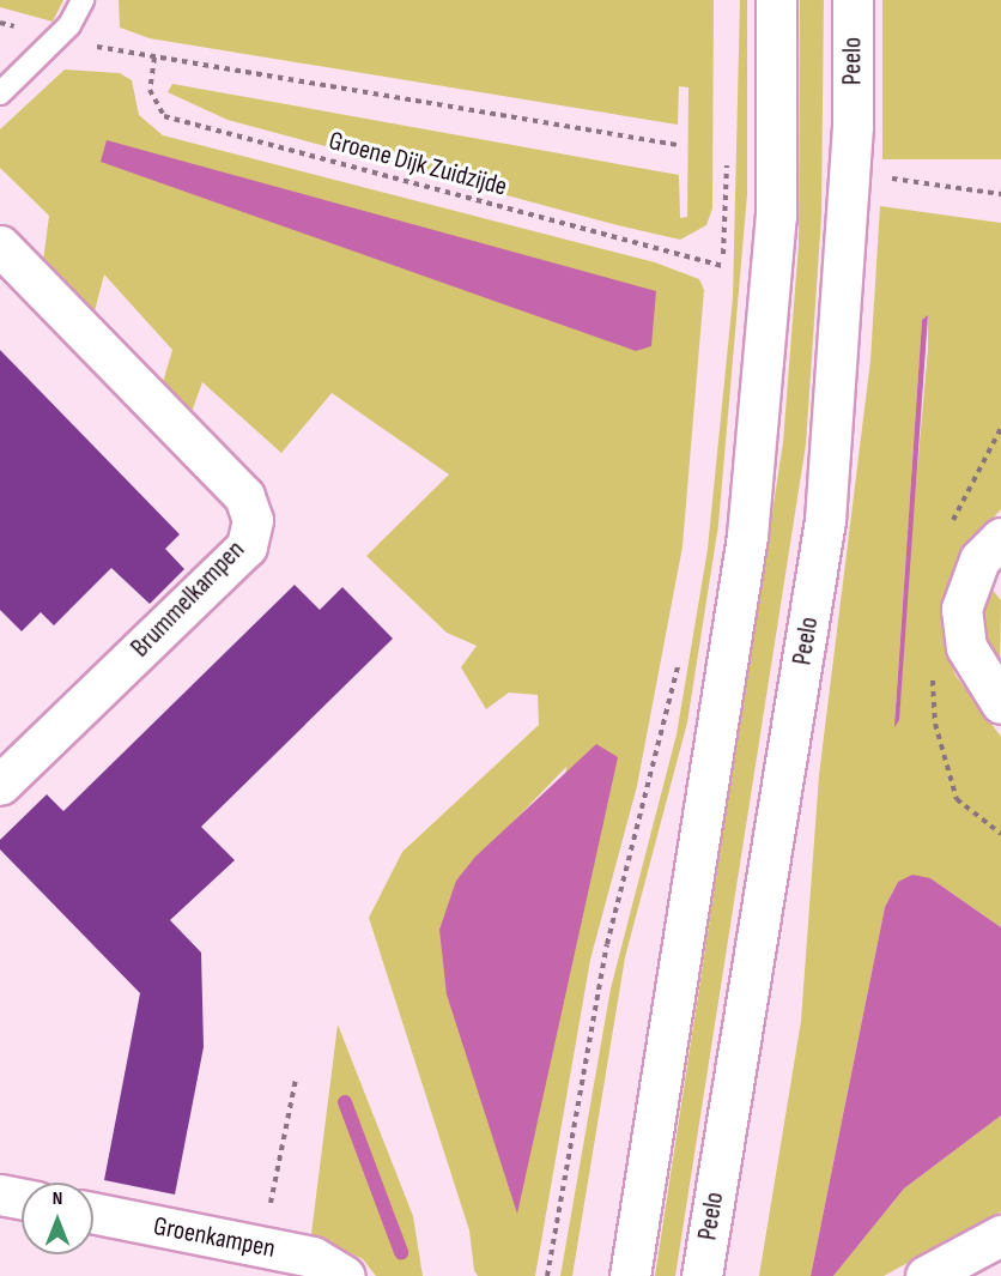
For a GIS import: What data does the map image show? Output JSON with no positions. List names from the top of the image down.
{
  "streets": {
    "main road": ["Peelo", "Brummelkampen", "Groenkampen"],
    "path": ["Groene Dijk Zuidzijde"]
  },
  "north": "top"
}
